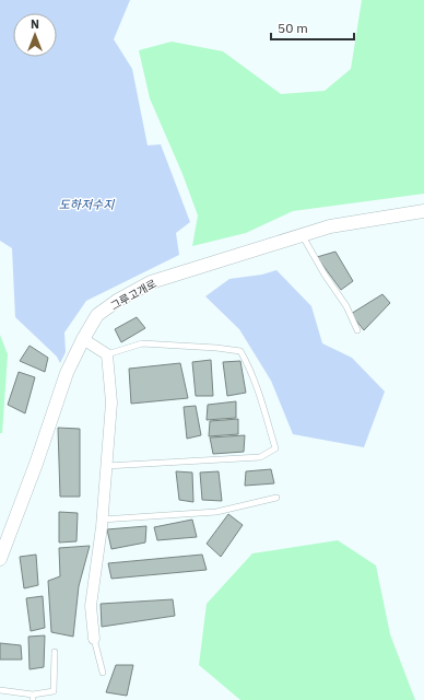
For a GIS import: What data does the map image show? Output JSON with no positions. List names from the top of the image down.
{
  "streets": {
    "street": ["그루고개로"]
  },
  "water": ["도하저수지"],
  "scale_bar": "50 m",
  "north": "top"
}
